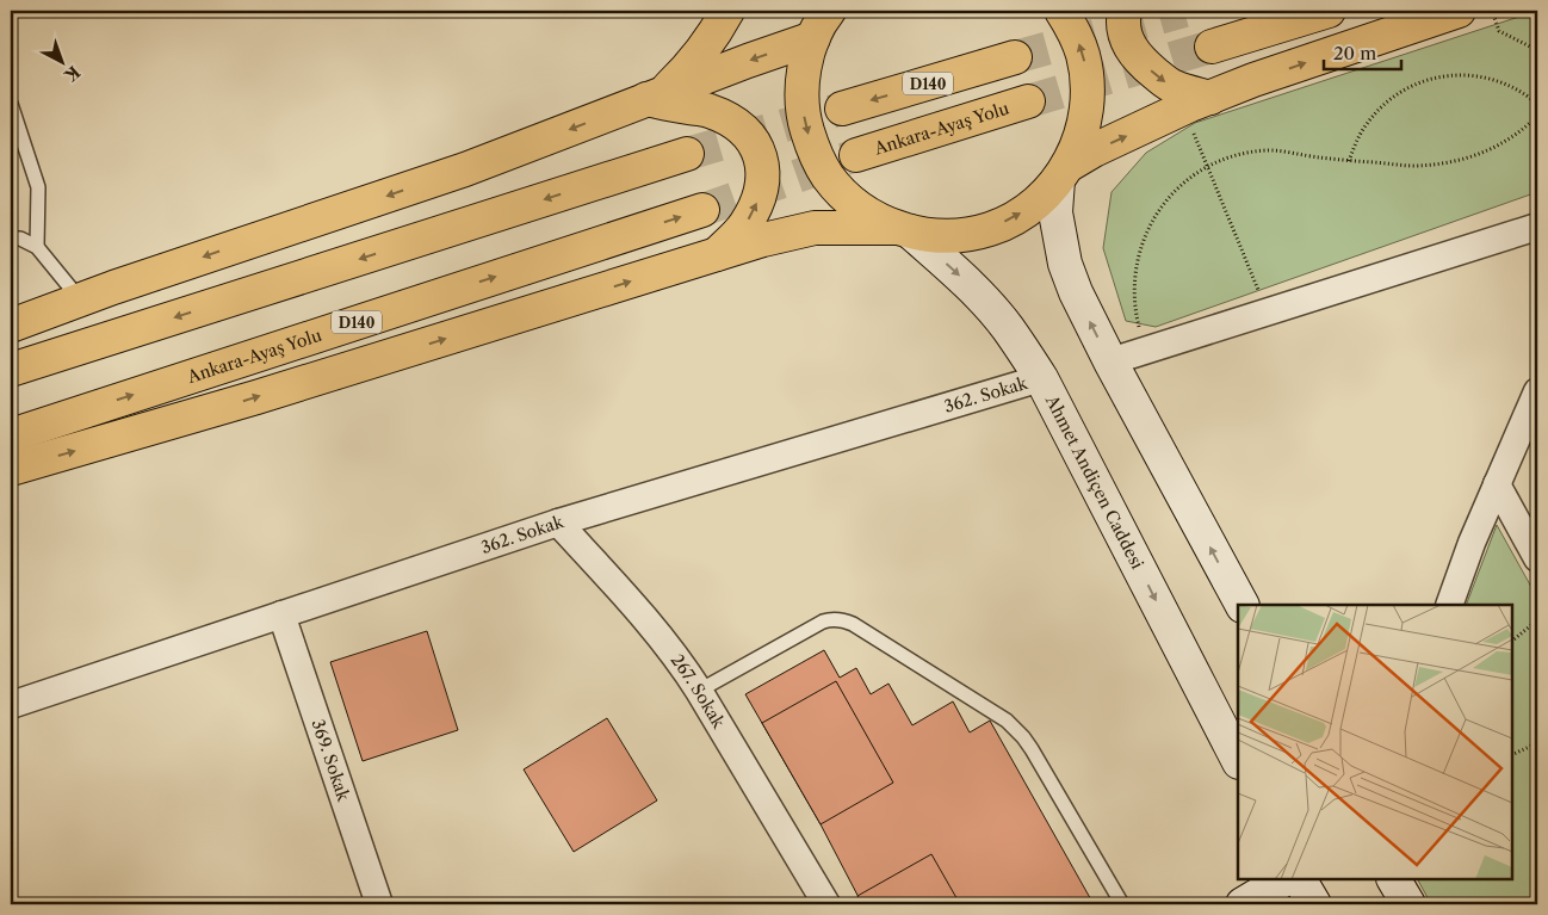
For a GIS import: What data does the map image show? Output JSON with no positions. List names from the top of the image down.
{
  "streets": {
    "highway": ["D140", "Ankara-Ayaş Yolu"],
    "main road": ["Ahmet Andiçen Caddesi"],
    "street": ["362. Sokak", "267. Sokak", "369. Sokak"]
  },
  "crossings": [
    ["362. Sokak", "Ahmet Andiçen Caddesi"],
    ["362. Sokak", "267. Sokak"],
    ["362. Sokak", "369. Sokak"]
  ],
  "scale_bar": "20 m",
  "north": "bottom right"
}
